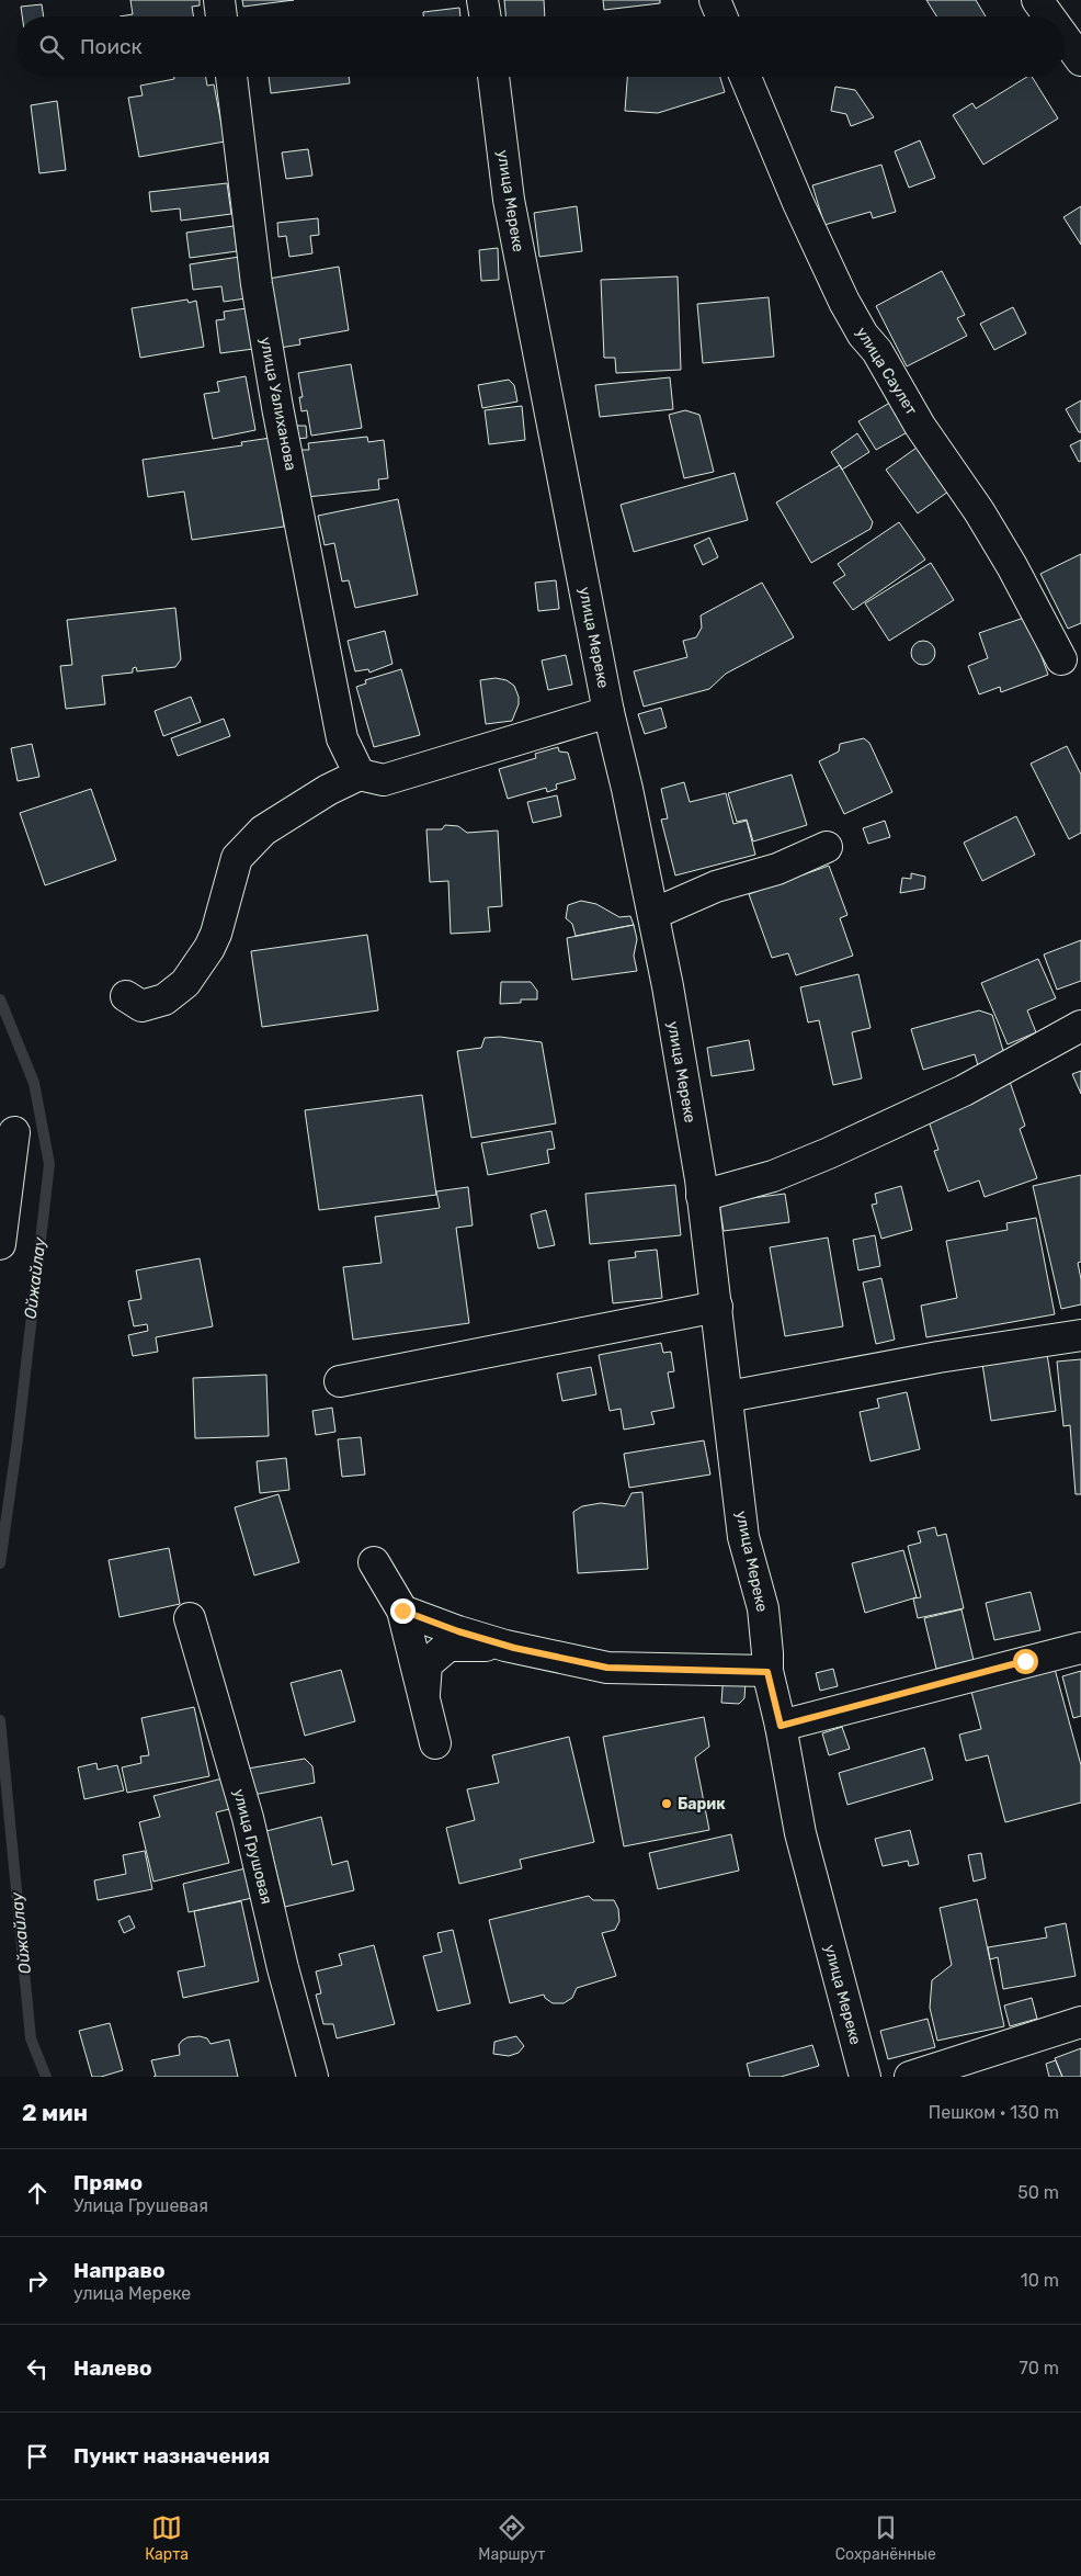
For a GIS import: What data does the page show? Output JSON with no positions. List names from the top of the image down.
{
  "streets": {
    "street": [
      "улица Мереке",
      "улица Саулет",
      "улица Уалиханова",
      "улица Грушовая"
    ]
  },
  "water": ["Ойжайлау"],
  "places": ["Барик"],
  "page": {
    "search": "Поиск",
    "heading": ["2 мин", "Пешком · 130 m"],
    "list": [
      ["Прямо", "Улица Грушевая", "50 m"],
      ["Направо", "улица Мереке", "10 m"],
      ["Налево", "70 m"],
      "Пункт назначения"
    ],
    "nav": ["Карта", "Маршрут", "Сохранённые"]
  }
}
